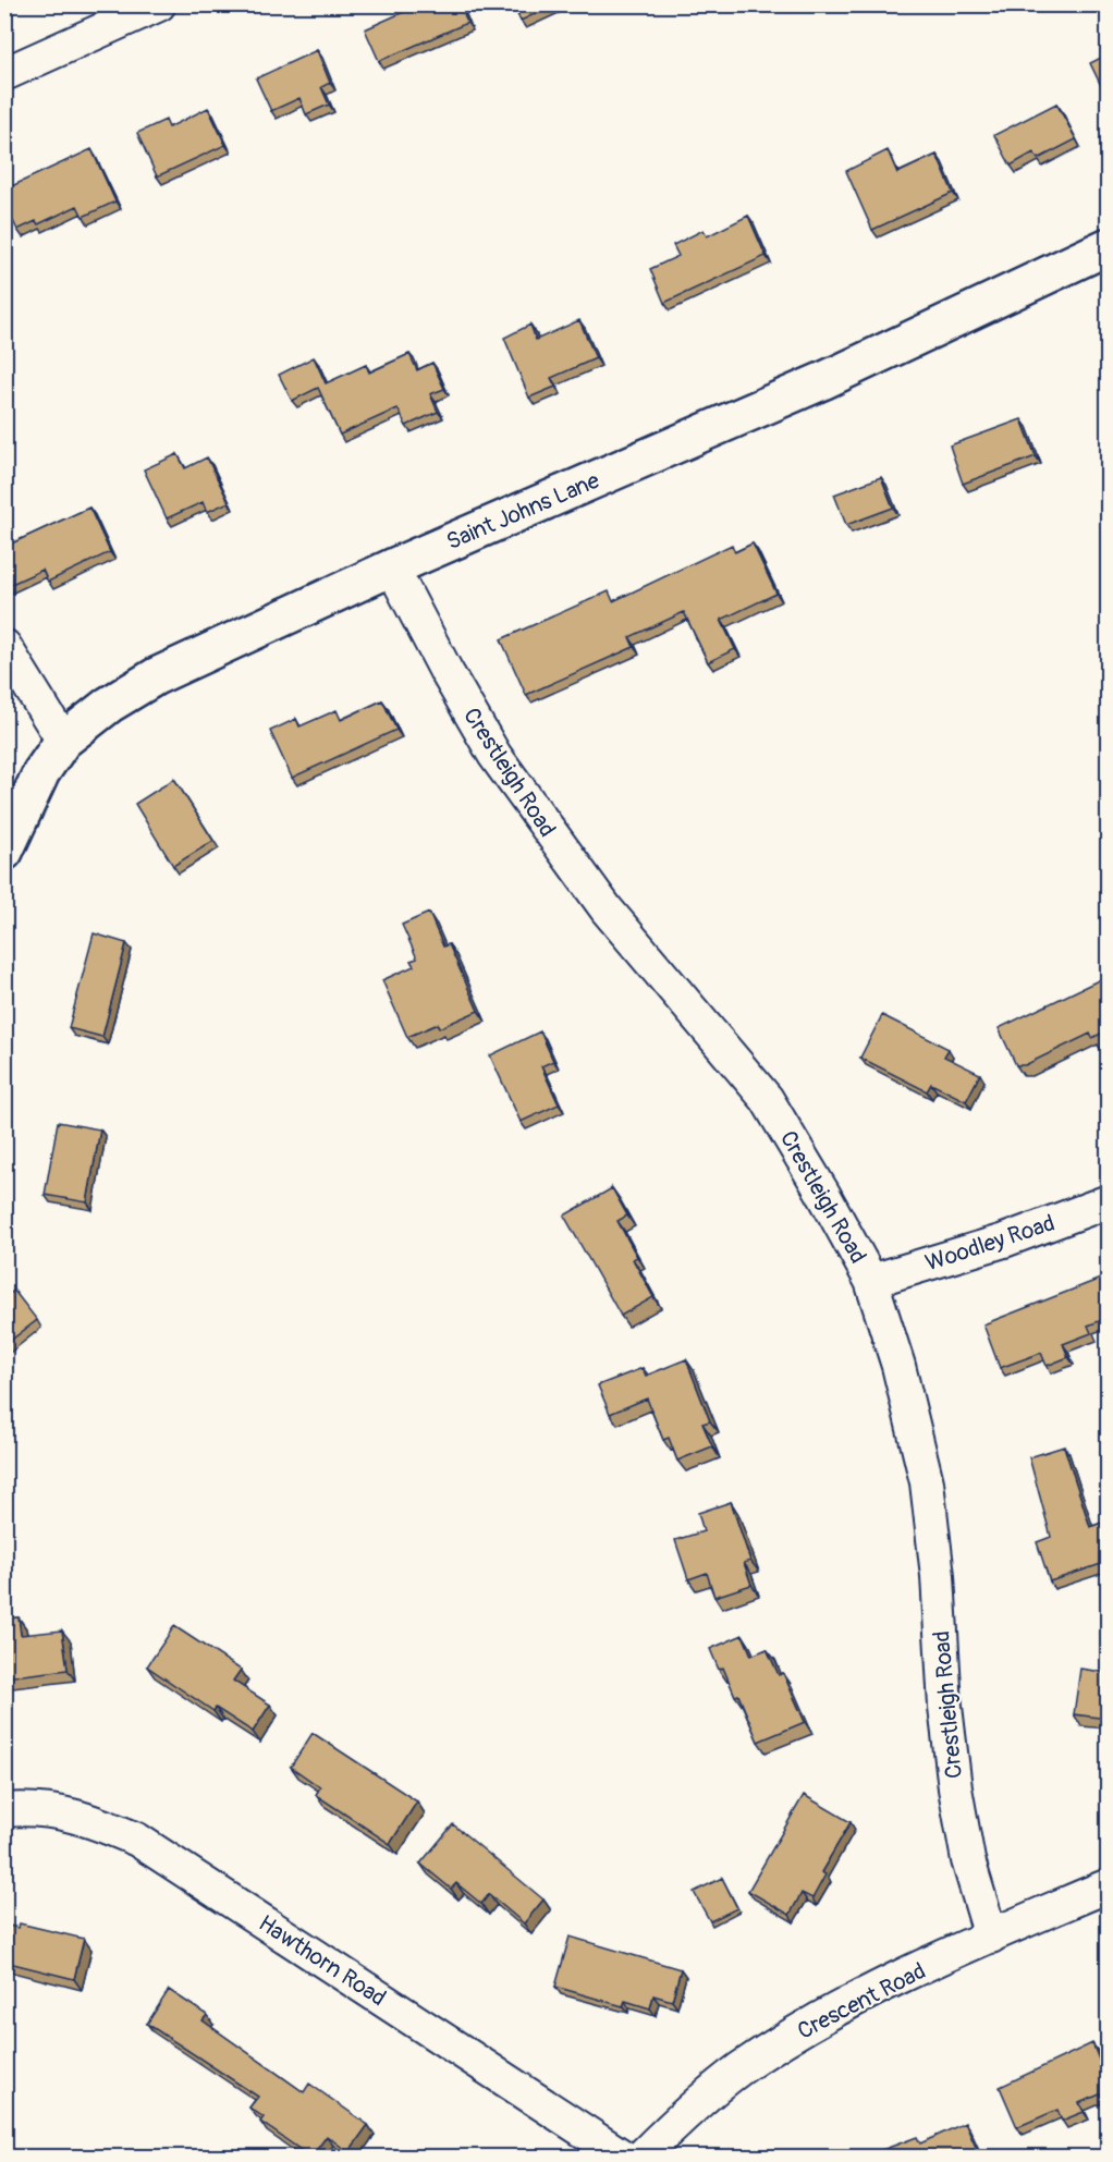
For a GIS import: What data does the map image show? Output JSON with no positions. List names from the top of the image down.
{
  "streets": {
    "street": [
      "Saint Johns Lane",
      "Crestleigh Road",
      "Woodley Road",
      "Hawthorn Road",
      "Crescent Road"
    ]
  },
  "crossings": [
    ["Saint Johns Lane", "Crestleigh Road"],
    ["Crestleigh Road", "Woodley Road"],
    ["Crestleigh Road", "Crescent Road"]
  ]
}
